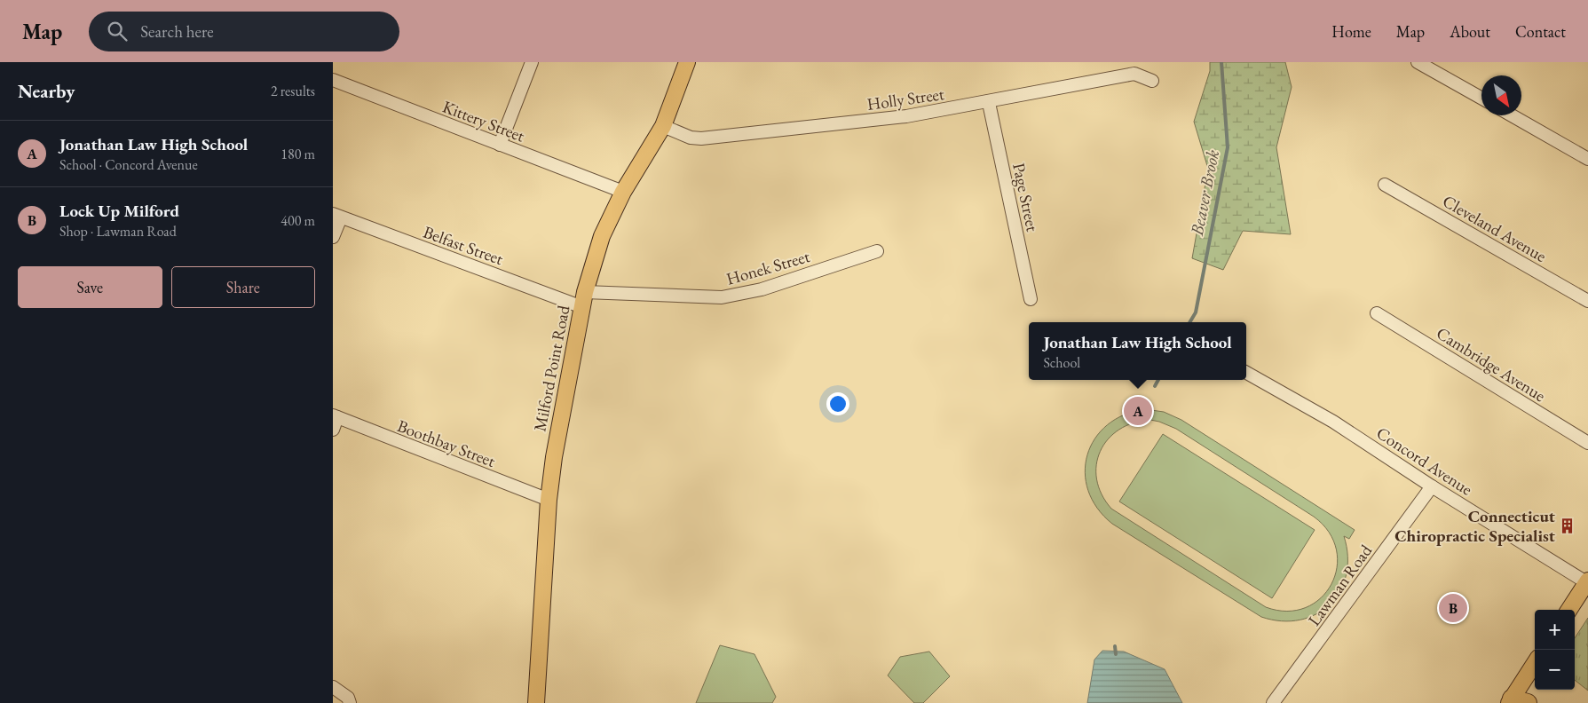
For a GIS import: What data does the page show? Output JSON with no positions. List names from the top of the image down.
{
  "streets": {
    "main road": ["Milford Point Road"],
    "street": [
      "Holly Street",
      "Kittery Street",
      "Page Street",
      "Cleveland Avenue",
      "Belfast Street",
      "Honek Street",
      "Cambridge Avenue",
      "Boothbay Street",
      "Concord Avenue",
      "Lawman Road"
    ]
  },
  "crossings": [
    ["Holly Street", "Page Street"],
    ["Holly Street", "Milford Point Road"],
    ["Kittery Street", "Milford Point Road"],
    ["Belfast Street", "Honek Street"],
    ["Belfast Street", "Milford Point Road"],
    ["Honek Street", "Milford Point Road"],
    ["Milford Point Road", "Boothbay Street"],
    ["Concord Avenue", "Lawman Road"]
  ],
  "water": ["Beaver Brook"],
  "places": {
    "building": ["Connecticut Chiropractic Specialist"]
  },
  "north": "bottom right",
  "page": {
    "header": "Map",
    "search": "Search here",
    "nav": [
      "Home",
      "Map",
      "About",
      "Contact"
    ],
    "heading": ["Nearby", "2 results"],
    "list": [
      {
        "mark": "A",
        "name": "Jonathan Law High School",
        "note": "School · Concord Avenue",
        "value": "180 m"
      },
      {
        "mark": "B",
        "name": "Lock Up Milford",
        "note": "Shop · Lawman Road",
        "value": "400 m"
      }
    ],
    "buttons": ["Save", "Share"],
    "popup": ["Jonathan Law High School", "School"],
    "pins": ["A", "B"],
    "map_buttons": ["+", "−"]
  }
}
